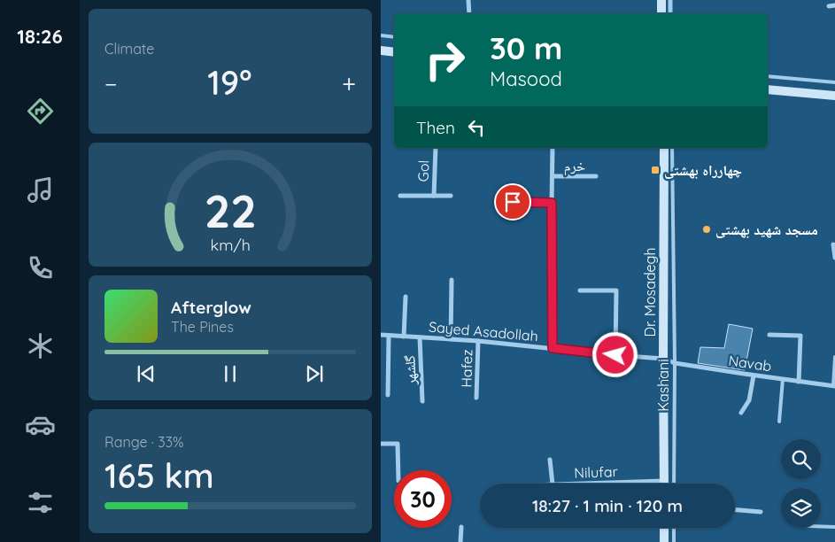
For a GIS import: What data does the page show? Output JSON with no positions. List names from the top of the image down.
{
  "streets": {
    "main road": ["Dr. Mosadegh"],
    "street": [
      "خرم",
      "Gol",
      "Sayed Asadollah",
      "Navab",
      "Hafez",
      "گلشهر",
      "Nilufar"
    ],
    "lane": ["Kashani"]
  },
  "crossings": [
    ["Dr. Mosadegh", "Sayed Asadollah"],
    ["Dr. Mosadegh", "Navab"],
    ["Dr. Mosadegh", "Nilufar"],
    ["Sayed Asadollah", "Navab"],
    ["Sayed Asadollah", "Hafez"],
    ["Sayed Asadollah", "گلشهر"],
    ["Navab", "Kashani"]
  ],
  "places": {
    "transit": ["چهارراه بهشتی"],
    "other": ["مسجد شهید بهشتی"]
  },
  "page": {
    "tabs": "18:26",
    "tile": [
      "Climate",
      ["Range · 33%", "165 km"]
    ],
    "turn": ["30 m", "Masood"],
    "heat": ["−", "19°", "+"],
    "then": "Then",
    "song": ["Afterglow", "The Pines"],
    "limit": "30",
    "trip": "18:27 · 1 min · 120 m",
    "gauge": ["22", "km/h"]
  }
}
